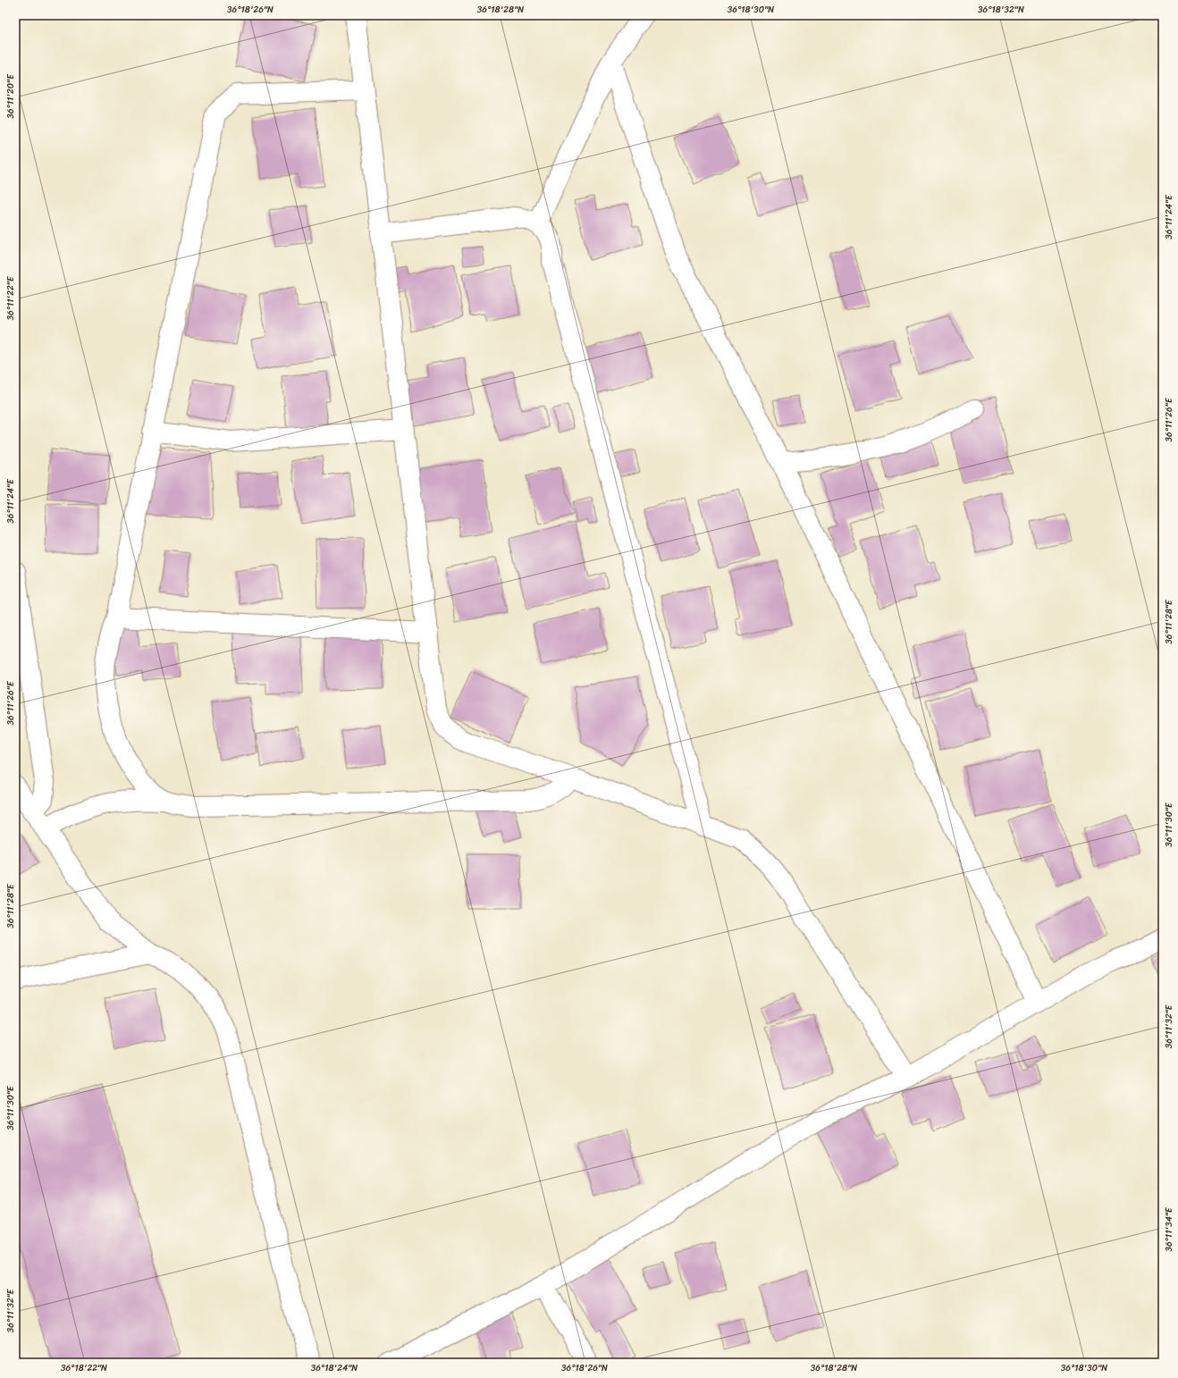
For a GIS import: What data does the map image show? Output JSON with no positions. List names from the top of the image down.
{
  "coordinates": [
    "36°18'26\"N",
    "36°18'28\"N",
    "36°18'30\"N",
    "36°18'32\"N",
    "36°11'20\"E",
    "36°11'24\"E",
    "36°11'22\"E",
    "36°11'26\"E",
    "36°11'28\"E",
    "36°11'30\"E",
    "36°11'32\"E",
    "36°11'34\"E",
    "36°18'22\"N",
    "36°18'24\"N"
  ]
}
